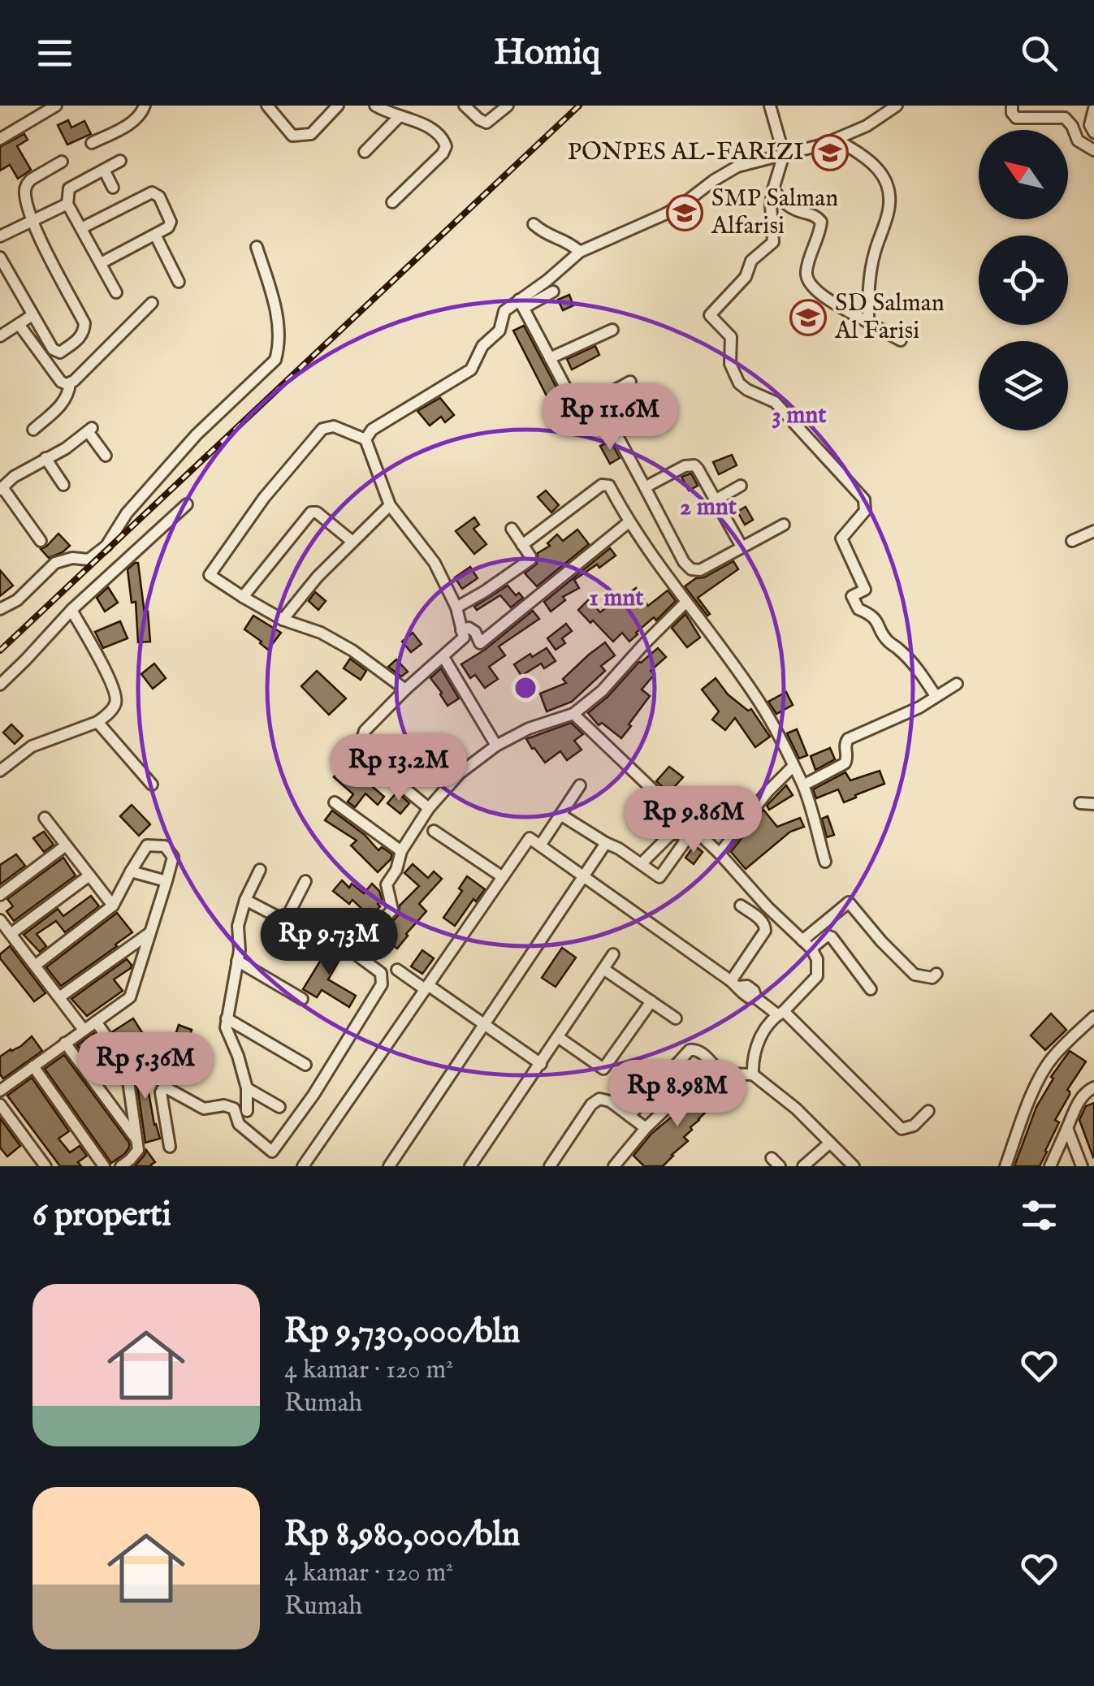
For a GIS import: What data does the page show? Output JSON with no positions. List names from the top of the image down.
{
  "places": {
    "school or university": ["PONPES AL-FARIZI", "SMP Salman Alfarisi", "SD Salman Al Farisi"]
  },
  "north": "top left",
  "page": {
    "header": "Homiq",
    "price": [
      "Rp 11.6M",
      "Rp 13.2M",
      "Rp 9.86M",
      "Rp 9.73M",
      "Rp 5.36M",
      "Rp 8.98M"
    ],
    "heading": "6 properti",
    "list": [
      {
        "name": "Rp 9,730,000/bln",
        "note": "4 kamar · 120 m² · Rumah"
      },
      {
        "name": "Rp 8,980,000/bln",
        "note": "4 kamar · 120 m² · Rumah"
      }
    ]
  },
  "rings": ["3 mnt", "2 mnt", "1 mnt"]
}
